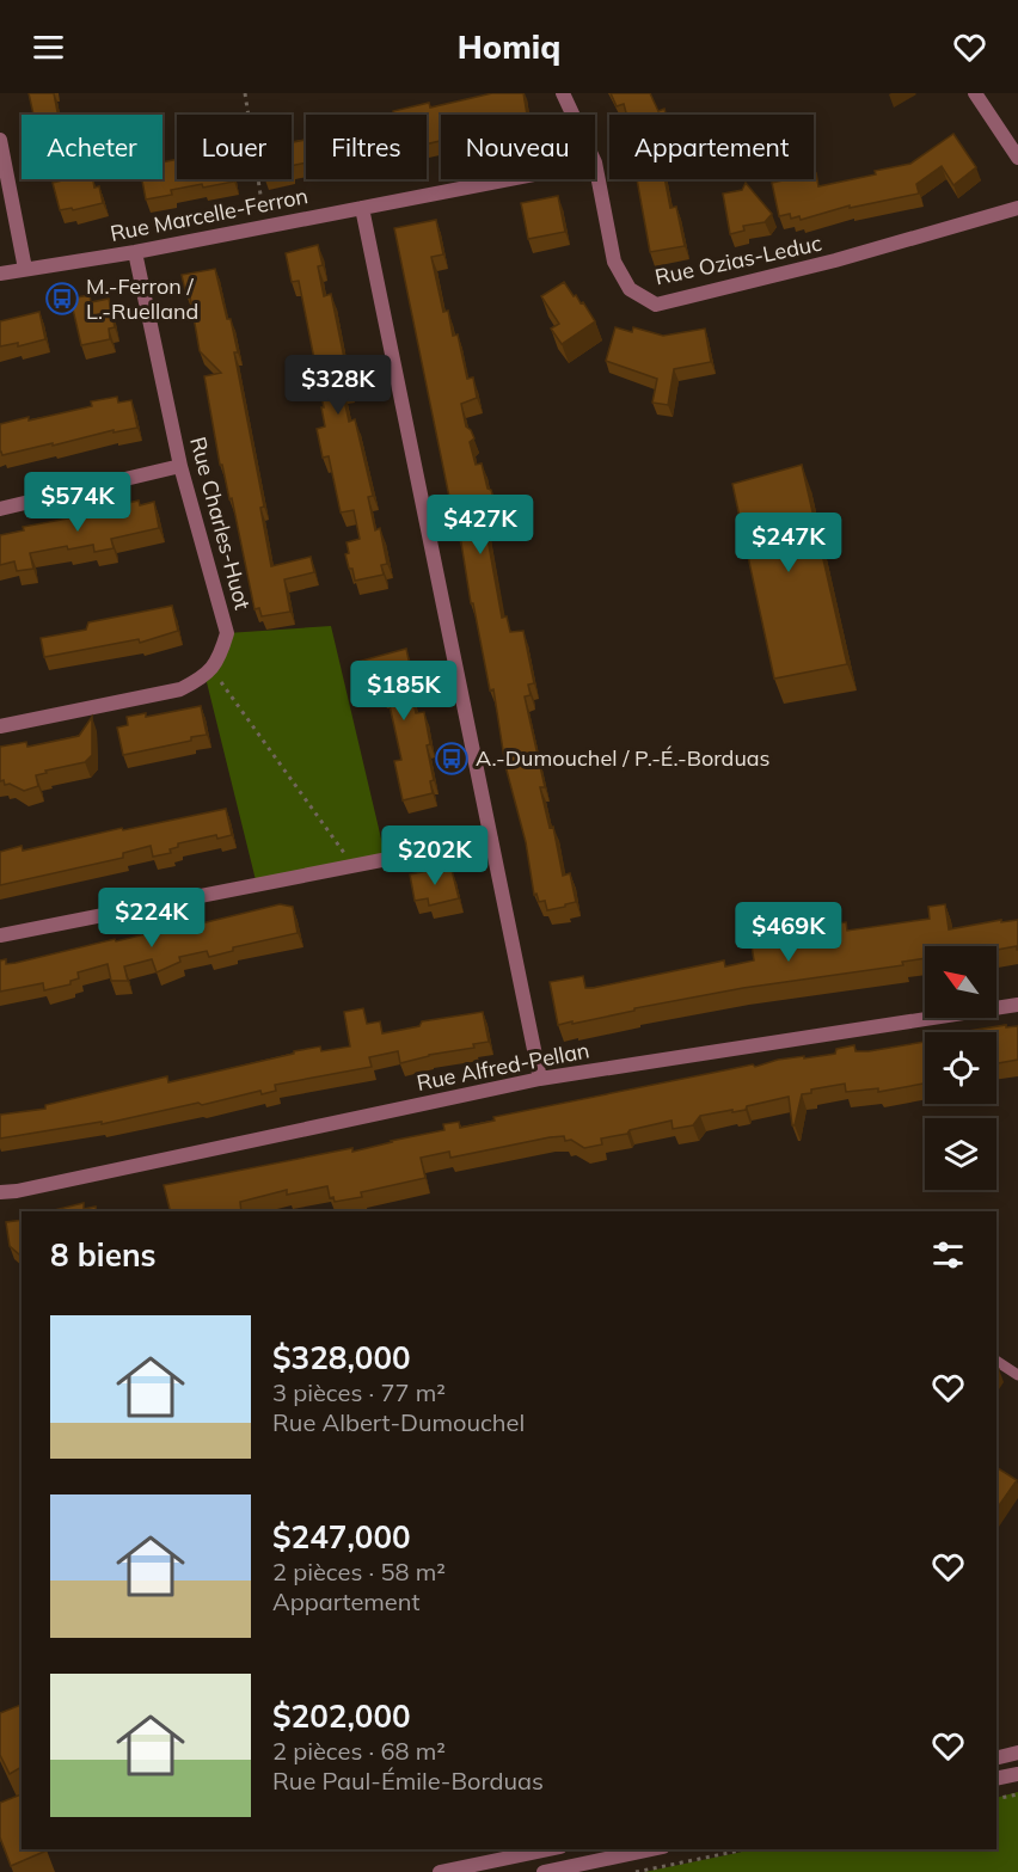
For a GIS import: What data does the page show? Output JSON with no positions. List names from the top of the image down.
{
  "streets": {
    "street": [
      "Rue Marcelle-Ferron",
      "Rue Ozias-Leduc",
      "Rue Charles-Huot",
      "Rue Alfred-Pellan"
    ]
  },
  "crossings": [
    ["Rue Marcelle-Ferron", "Rue Charles-Huot"]
  ],
  "places": {
    "bus stop": ["M.-Ferron / L.-Ruelland", "A.-Dumouchel / P.-É.-Borduas"]
  },
  "north": "top left",
  "page": {
    "header": "Homiq",
    "chip": [
      "Acheter",
      "Louer",
      "Filtres",
      "Nouveau",
      "Appartement"
    ],
    "price": [
      "$328K",
      "$574K",
      "$427K",
      "$247K",
      "$185K",
      "$202K",
      "$224K",
      "$469K"
    ],
    "heading": "8 biens",
    "list": [
      {
        "name": "$328,000",
        "note": "3 pièces · 77 m² · Rue Albert-Dumouchel"
      },
      {
        "name": "$247,000",
        "note": "2 pièces · 58 m² · Appartement"
      },
      {
        "name": "$202,000",
        "note": "2 pièces · 68 m² · Rue Paul-Émile-Borduas"
      }
    ]
  }
}
